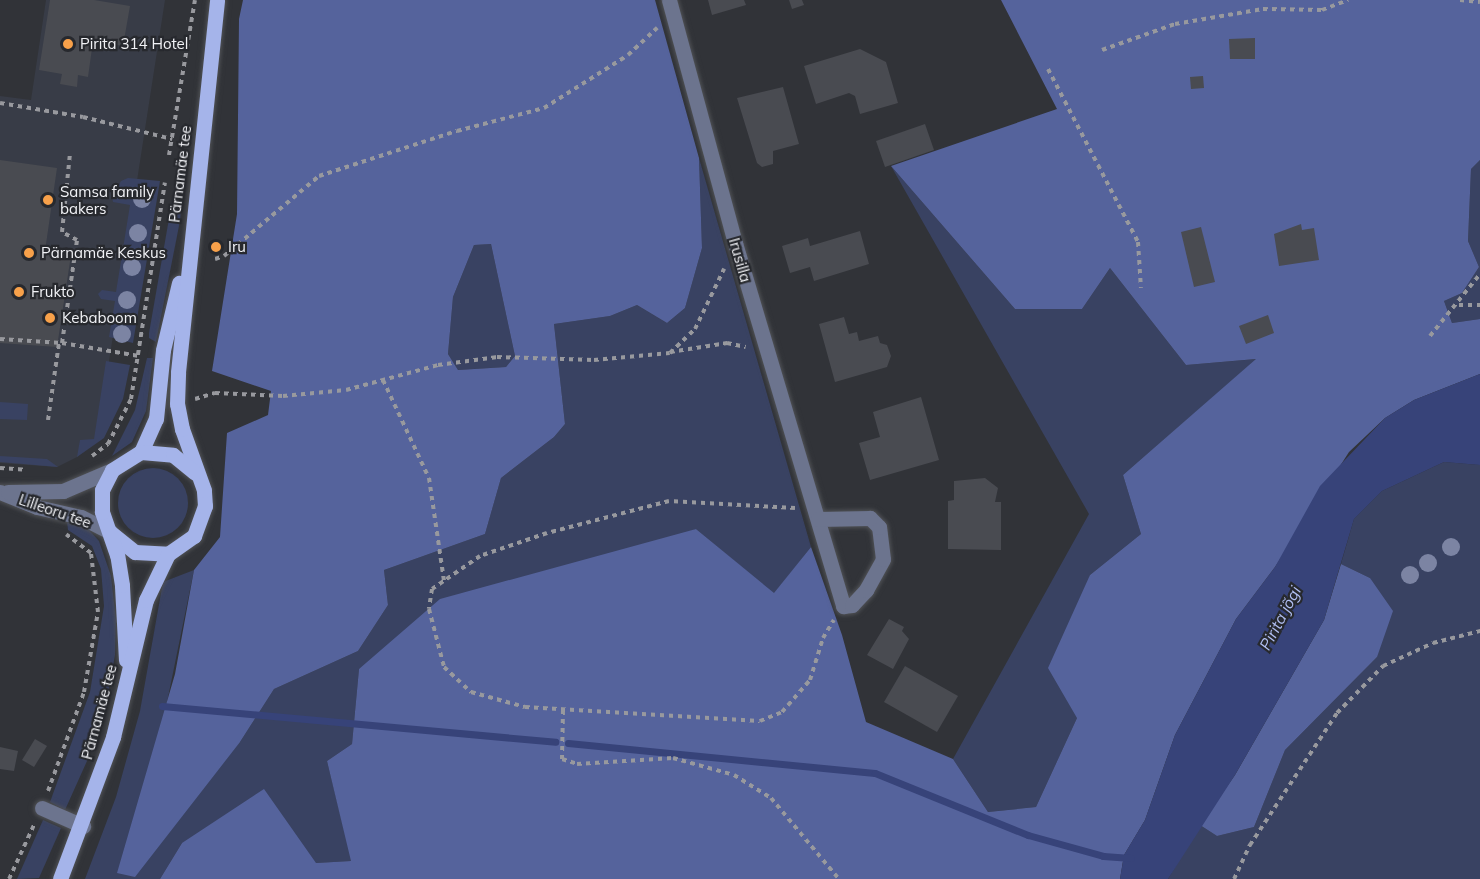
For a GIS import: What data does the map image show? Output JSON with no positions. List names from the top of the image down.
{
  "streets": {
    "main road": ["Pärnamäe tee"],
    "street": ["Irusilla", "Lilleoru tee"]
  },
  "crossings": [
    ["Pärnamäe tee", "Lilleoru tee"]
  ],
  "water": ["Pirita jõgi"],
  "places": [
    "Pirita 314 Hotel",
    "Samsa family bakers",
    "Iru",
    "Pärnamäe Keskus",
    "Frukto",
    "Kebaboom"
  ]
}
